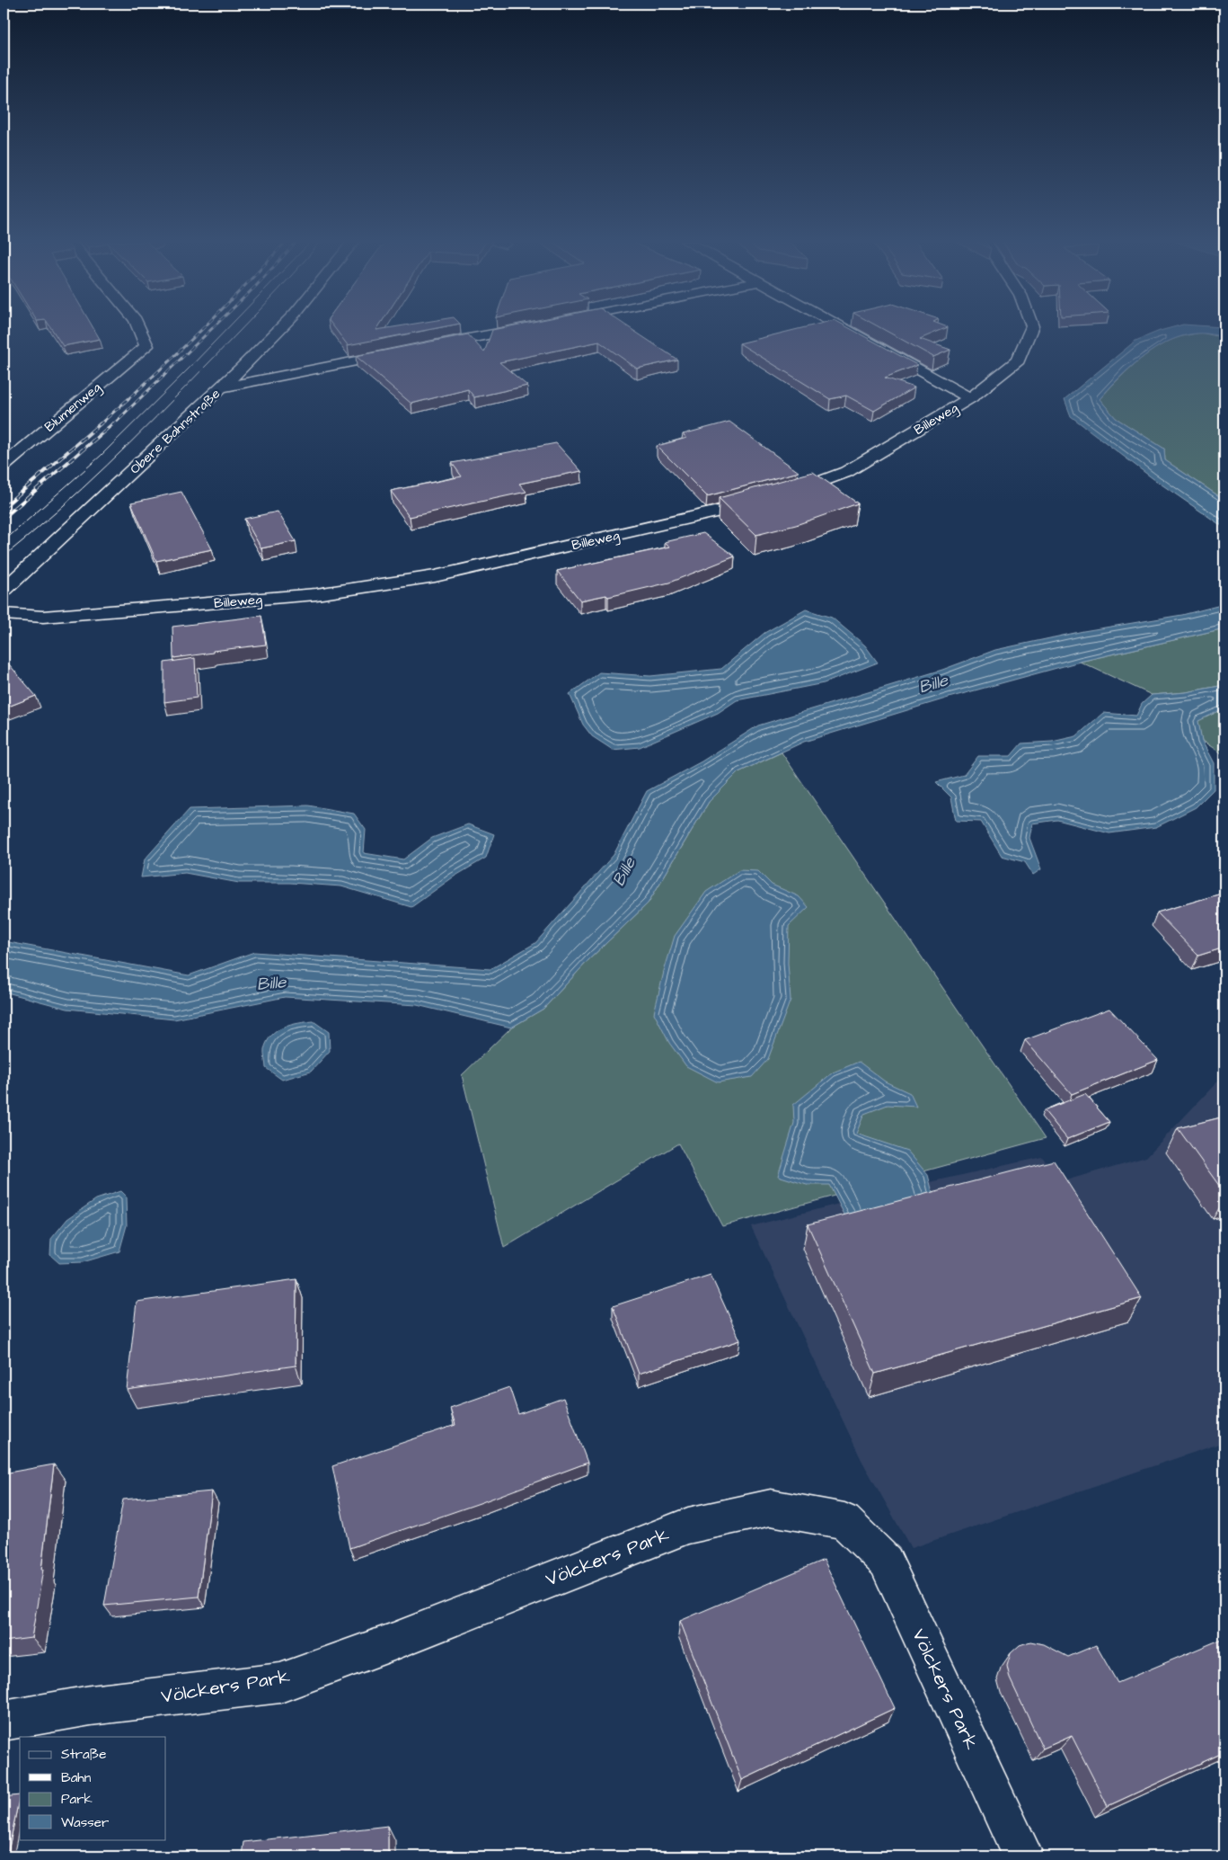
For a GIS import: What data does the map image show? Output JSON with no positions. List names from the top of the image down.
{
  "streets": {
    "street": [
      "Blumenweg",
      "Billeweg",
      "Obere Bahnstraße",
      "Völckers Park"
    ]
  },
  "water": ["Bille"],
  "legend": [
    "Straße",
    "Bahn",
    "Park",
    "Wasser"
  ]
}
